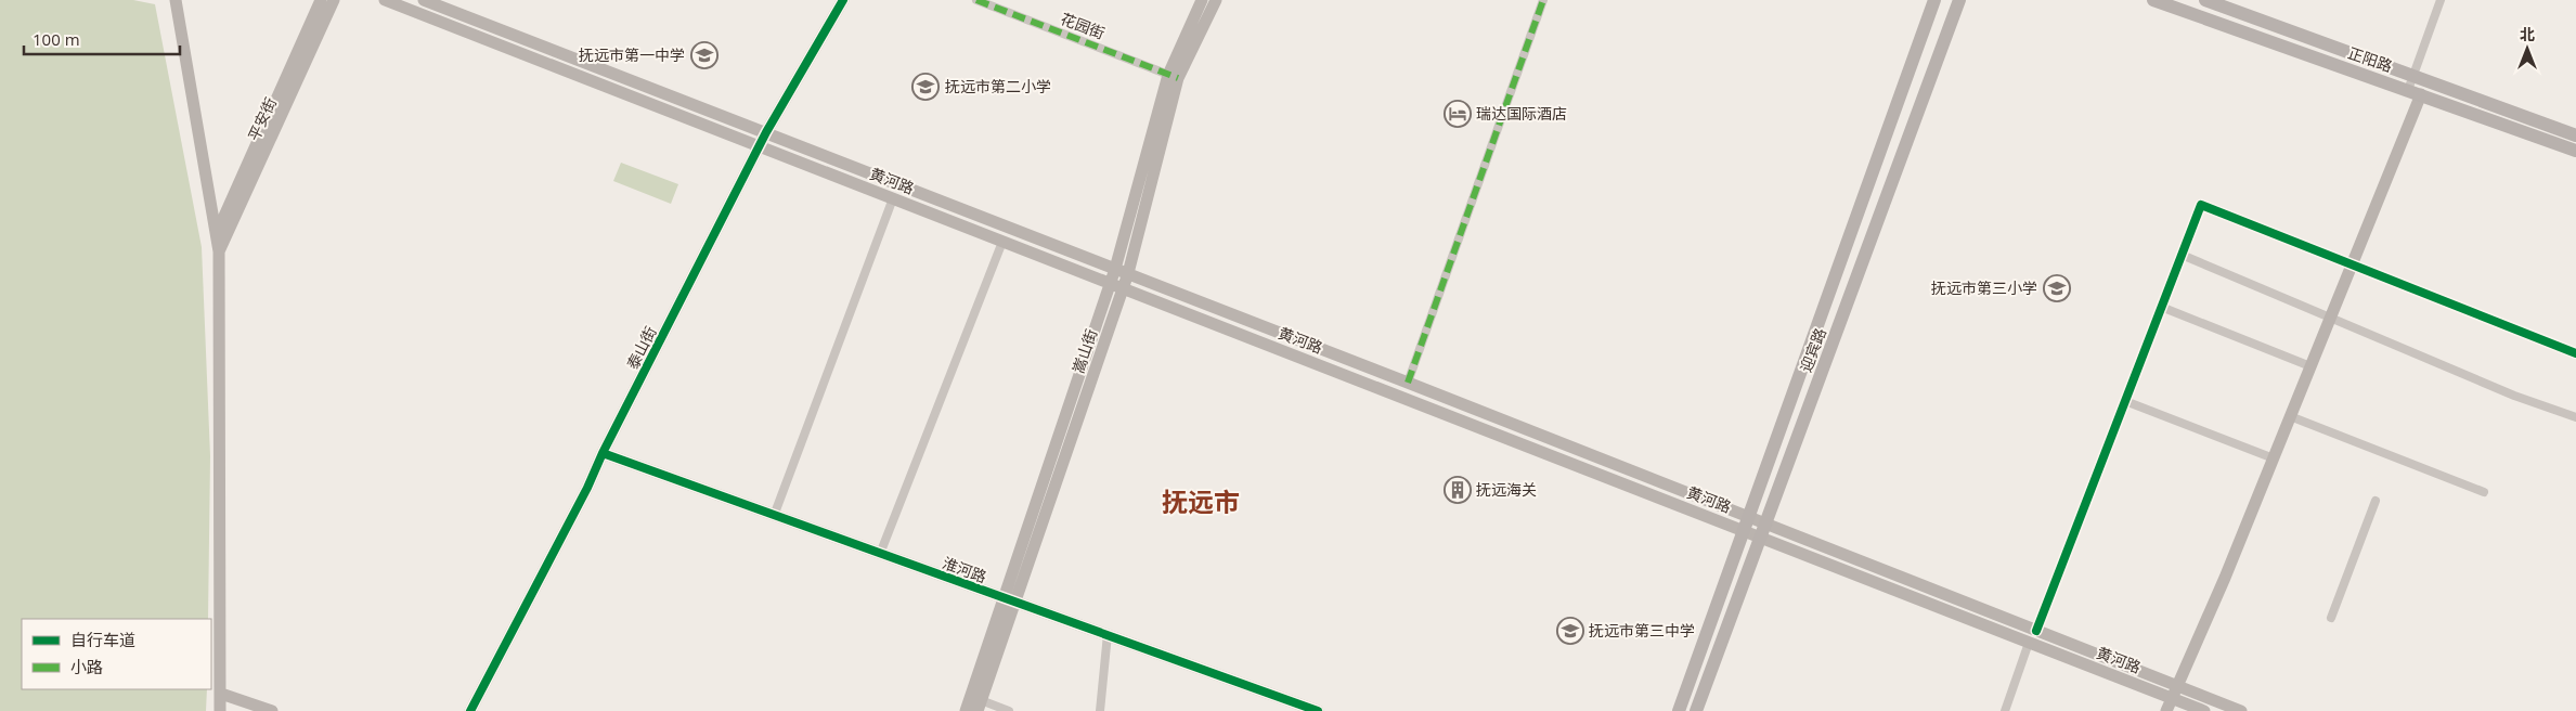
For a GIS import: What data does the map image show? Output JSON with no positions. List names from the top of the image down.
{
  "streets": {
    "main road": [
      "正阳路",
      "平安街",
      "黄河路",
      "泰山街",
      "迎宾路",
      "嵩山街",
      "淮河路"
    ],
    "street": ["花园街"]
  },
  "crossings": [
    ["花园街", "嵩山街"],
    ["黄河路", "泰山街"],
    ["黄河路", "迎宾路"],
    ["黄河路", "嵩山街"],
    ["泰山街", "淮河路"],
    ["嵩山街", "淮河路"]
  ],
  "districts": ["抚远市"],
  "places": {
    "school or university": [
      "抚远市第一中学",
      "抚远市第二小学",
      "抚远市第三小学",
      "抚远市第三中学"
    ],
    "hotel": ["瑞达国际酒店"],
    "building": ["抚远海关"]
  },
  "legend": ["自行车道", "小路"],
  "scale_bar": "100 m",
  "north": "top"
}
